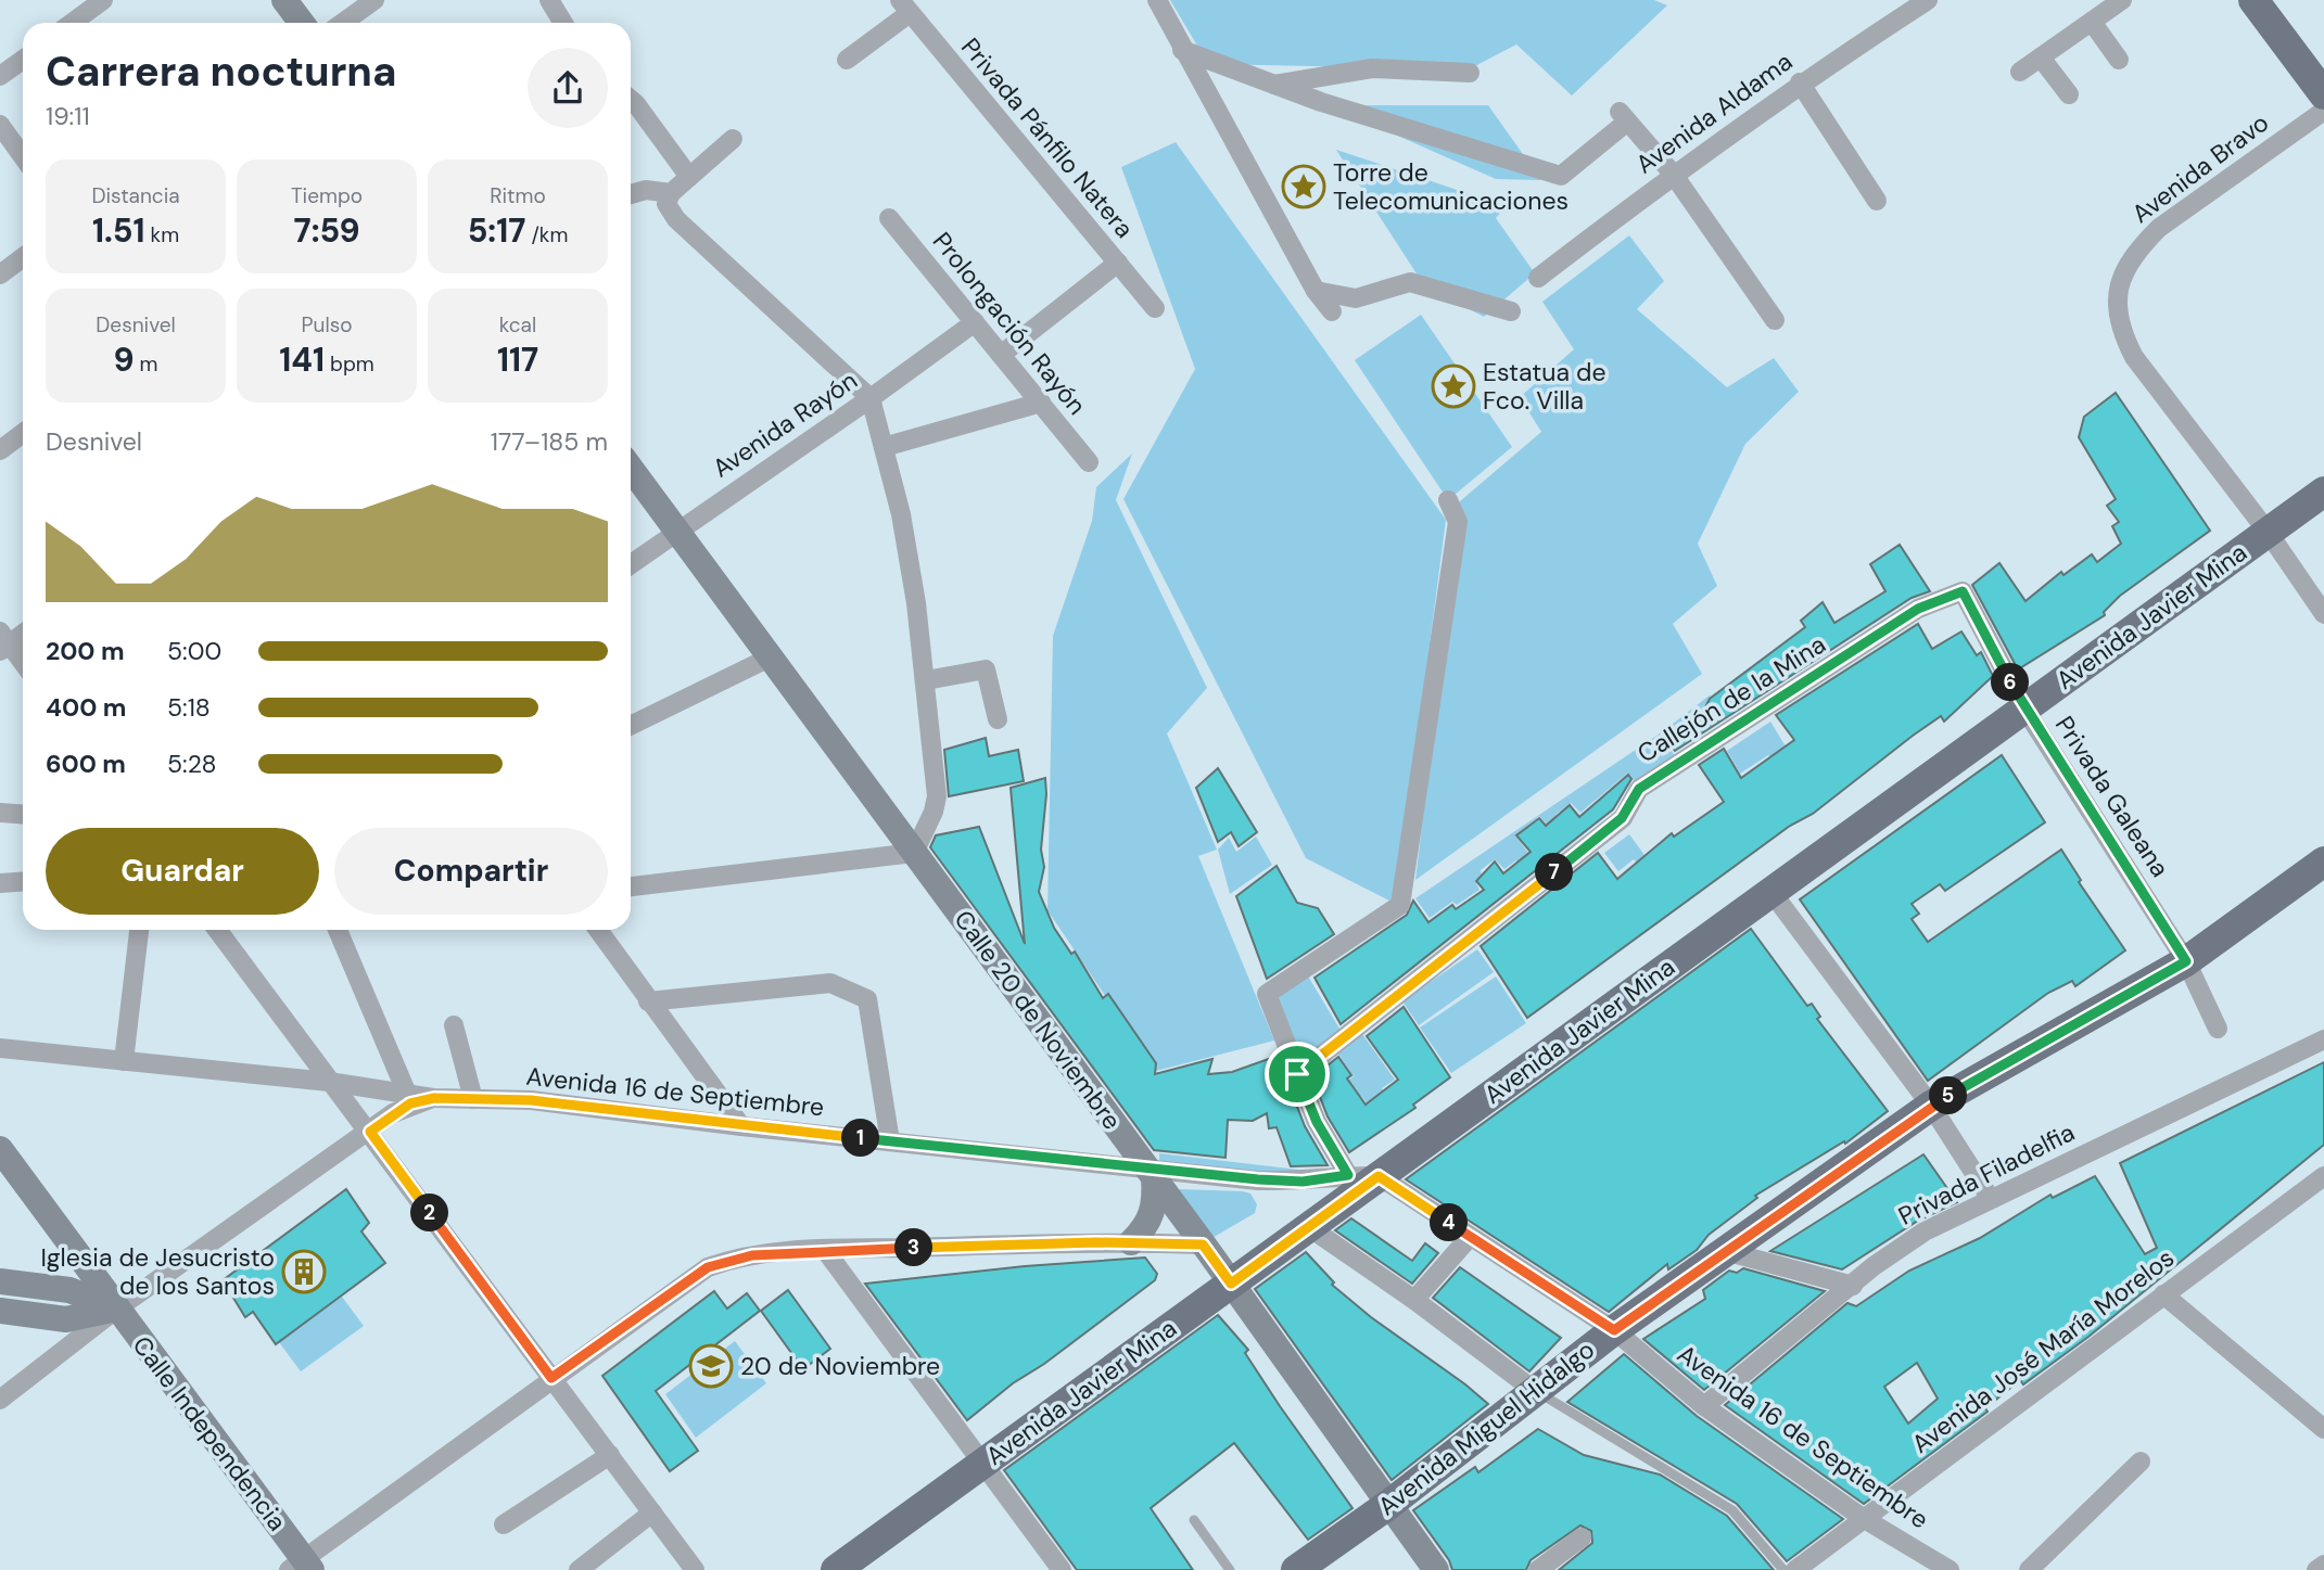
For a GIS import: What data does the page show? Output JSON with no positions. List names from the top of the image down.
{
  "streets": {
    "main road": [
      "Avenida Javier Mina",
      "Calle 20 de Noviembre",
      "Avenida Miguel Hidalgo",
      "Calle Independencia"
    ],
    "street": [
      "Avenida Aldama",
      "Privada Pánfilo Natera",
      "Avenida Bravo",
      "Prolongación Rayón",
      "Avenida Rayón",
      "Callejón de la Mina",
      "Privada Galeana",
      "Avenida 16 de Septiembre",
      "Privada Filadelfia",
      "Avenida José María Morelos"
    ]
  },
  "crossings": [
    ["Avenida Bravo", "Avenida Javier Mina"],
    ["Prolongación Rayón", "Avenida Rayón"],
    ["Avenida Rayón", "Calle 20 de Noviembre"],
    ["Avenida Javier Mina", "Privada Galeana"],
    ["Avenida Javier Mina", "Calle 20 de Noviembre"],
    ["Avenida Javier Mina", "Avenida 16 de Septiembre"],
    ["Callejón de la Mina", "Privada Galeana"],
    ["Privada Galeana", "Avenida Miguel Hidalgo"],
    ["Calle 20 de Noviembre", "Avenida 16 de Septiembre"],
    ["Calle 20 de Noviembre", "Avenida Miguel Hidalgo"],
    ["Avenida 16 de Septiembre", "Privada Filadelfia"],
    ["Avenida 16 de Septiembre", "Avenida José María Morelos"],
    ["Avenida 16 de Septiembre", "Avenida Miguel Hidalgo"]
  ],
  "places": {
    "place": ["Torre de Telecomunicaciones", "Estatua de Fco. Villa"],
    "building": ["Iglesia de Jesucristo de los Santos"],
    "school or university": ["20 de Noviembre"]
  },
  "page": {
    "heading": ["Carrera nocturna", "19:11"],
    "stats": [
      ["Distancia", "1.51 km"],
      ["Tiempo", "7:59"],
      ["Ritmo", "5:17 /km"],
      ["Desnivel", "9 m"],
      ["Pulso", "141 bpm"],
      ["kcal", "117"]
    ],
    "chart": ["Desnivel", "177–185 m"],
    "list": [
      {
        "name": "200 m",
        "note": "5:00"
      },
      {
        "name": "400 m",
        "note": "5:18"
      },
      {
        "name": "600 m",
        "note": "5:28"
      }
    ],
    "pins": [
      "6",
      "7",
      "5",
      "1",
      "2",
      "4",
      "3"
    ],
    "buttons": ["Guardar", "Compartir"]
  }
}
